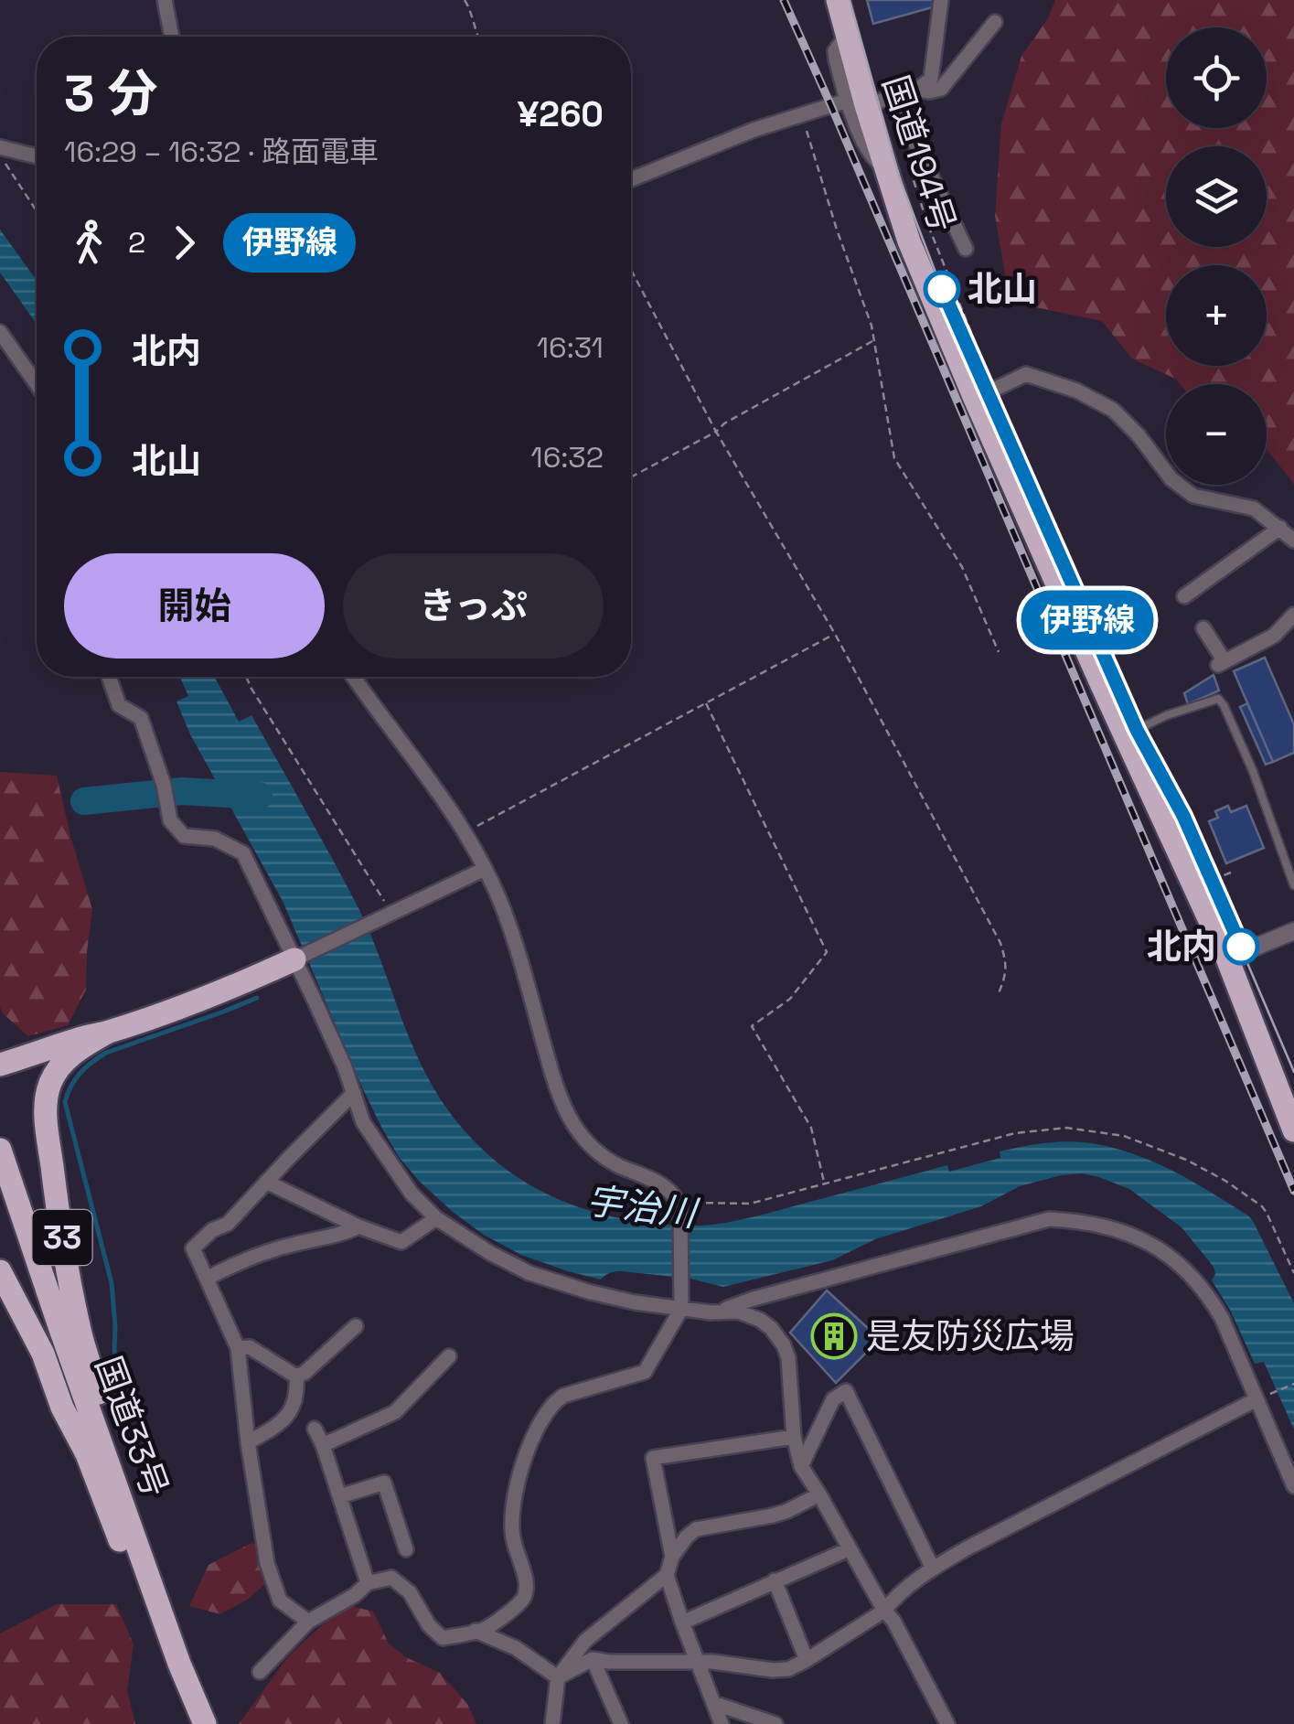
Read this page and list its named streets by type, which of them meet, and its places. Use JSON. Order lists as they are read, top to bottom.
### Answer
{
  "streets": {
    "highway": ["国道194号", "33", "国道33号"]
  },
  "crossings": [
    ["33", "国道33号"]
  ],
  "water": ["宇治川"],
  "places": {
    "other": ["北山", "北内"],
    "building": ["是友防災広場"]
  },
  "lines": ["tram line 伊野線"],
  "page": {
    "on_map": "伊野線",
    "map_buttons": ["+", "−"],
    "heading": ["3 分", "16:29 – 16:32 · 路面電車", "¥260"],
    "legs": ["2", "伊野線"],
    "list": [
      {
        "name": "北内",
        "value": "16:31"
      },
      {
        "name": "北山",
        "value": "16:32"
      }
    ],
    "buttons": ["開始", "きっぷ"]
  }
}
